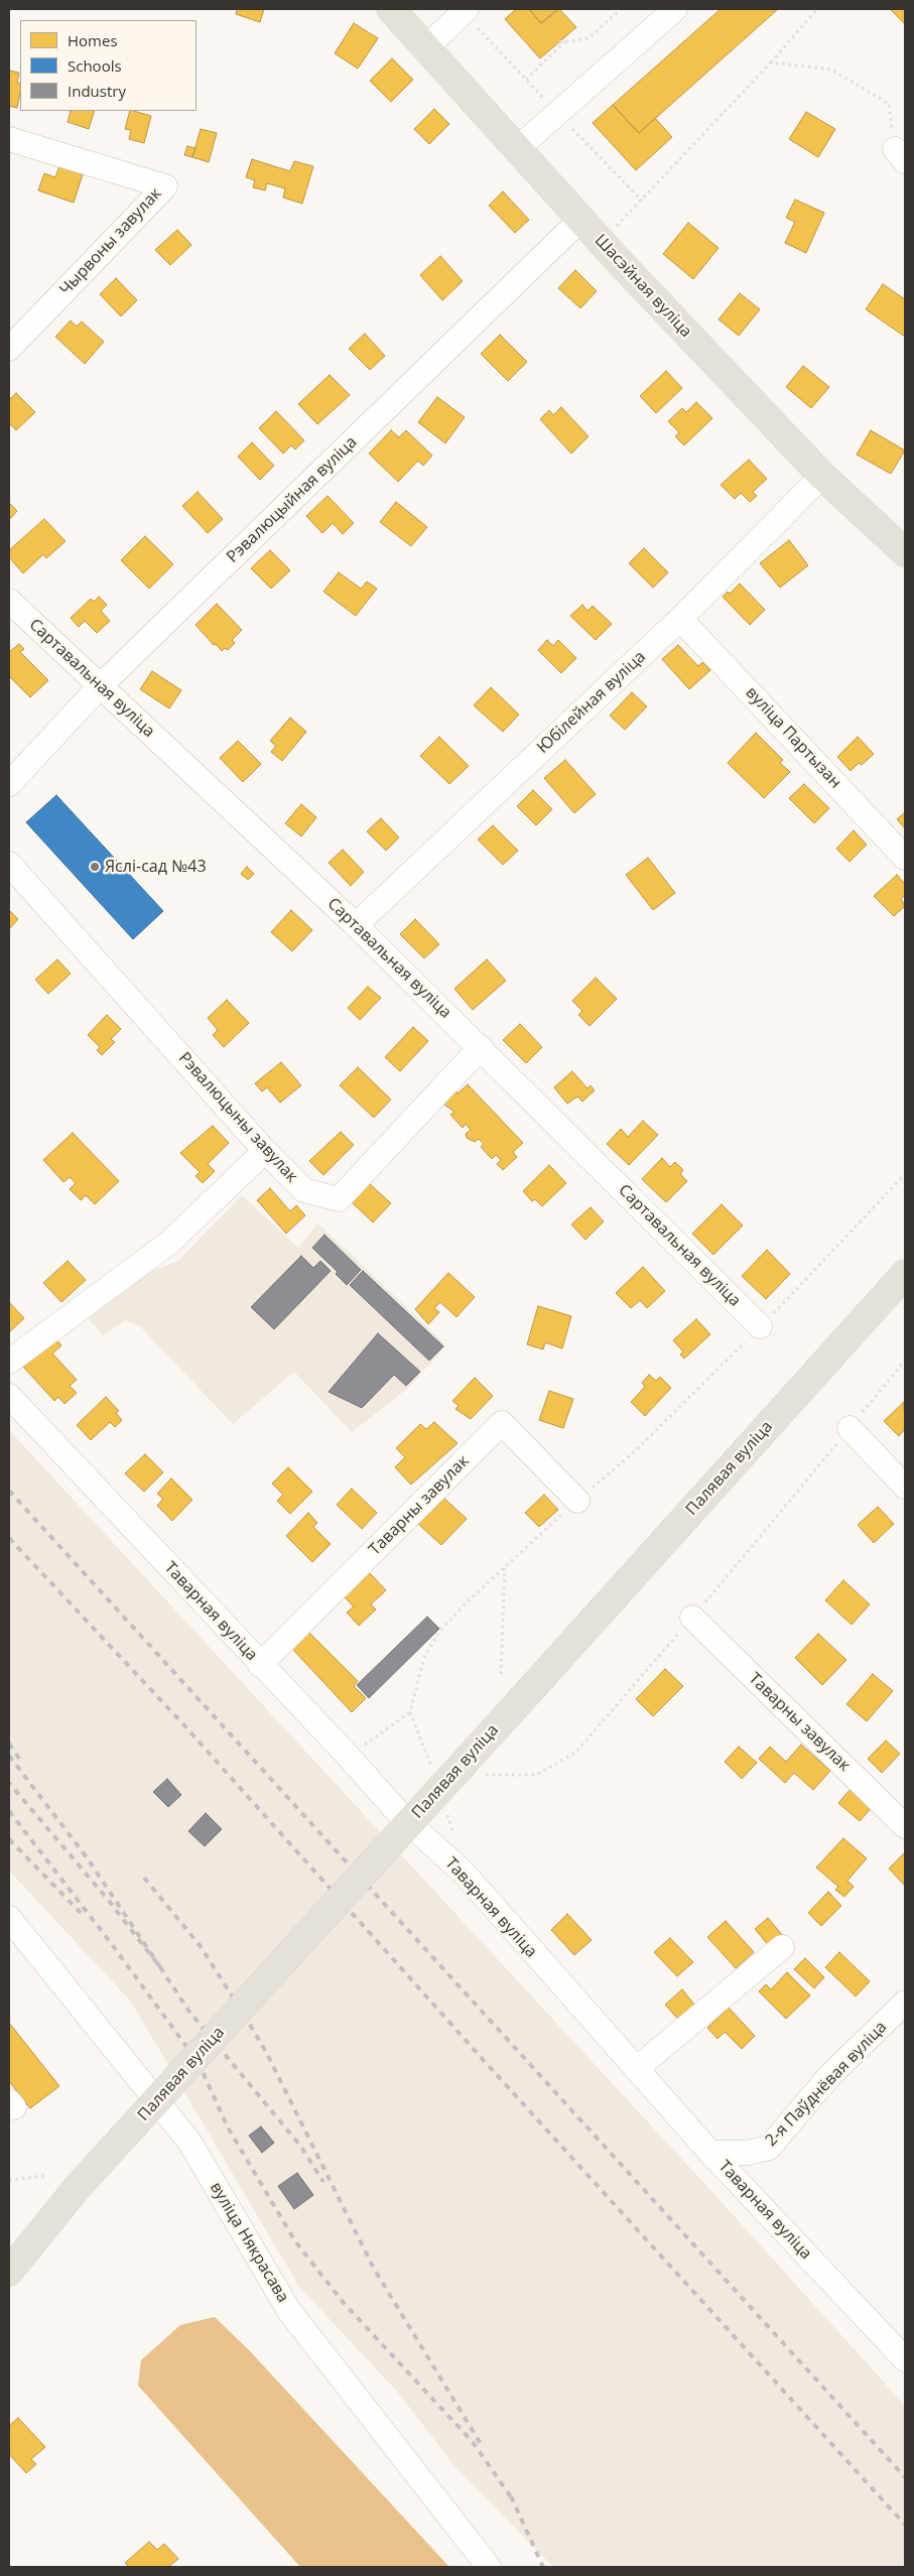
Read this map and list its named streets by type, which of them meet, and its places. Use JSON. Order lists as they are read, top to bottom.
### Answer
{
  "streets": {
    "main road": ["Шасэйная вуліца", "Палявая вуліца"],
    "street": [
      "Чырвоны завулак",
      "Рэвалюцыйная вуліца",
      "Сартавальная вуліца",
      "Юбілейная вуліца",
      "вуліца Партызан",
      "Рэвалюцыны завулак",
      "Таварны завулак",
      "Таварная вуліца",
      "2-я Паўднёвая вуліца",
      "вуліца Някрасава"
    ]
  },
  "crossings": [
    ["Шасэйная вуліца", "Рэвалюцыйная вуліца"],
    ["Шасэйная вуліца", "Юбілейная вуліца"],
    ["Рэвалюцыйная вуліца", "Сартавальная вуліца"],
    ["Сартавальная вуліца", "Юбілейная вуліца"],
    ["Сартавальная вуліца", "Рэвалюцыны завулак"],
    ["Юбілейная вуліца", "вуліца Партызан"],
    ["Таварны завулак", "Таварная вуліца"],
    ["Таварная вуліца", "2-я Паўднёвая вуліца"]
  ],
  "places": ["Яслі-сад №43"],
  "legend": ["Homes", "Schools", "Industry"]
}
